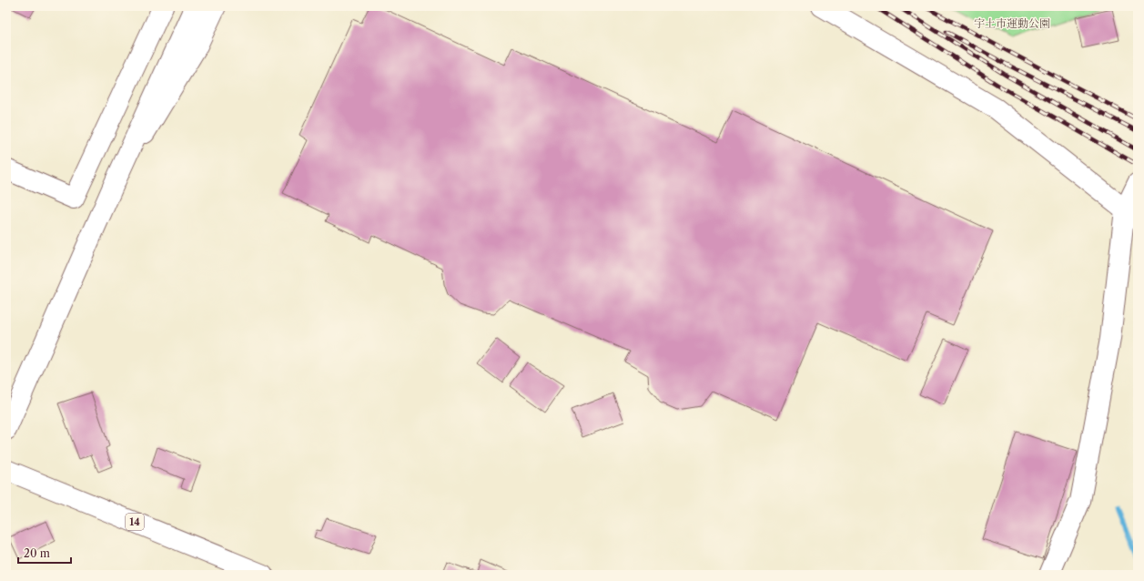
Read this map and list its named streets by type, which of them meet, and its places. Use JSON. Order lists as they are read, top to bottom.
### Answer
{
  "streets": {
    "street": ["14"]
  },
  "parks": ["宇土市運動公園"],
  "scale_bar": "20 m"
}
